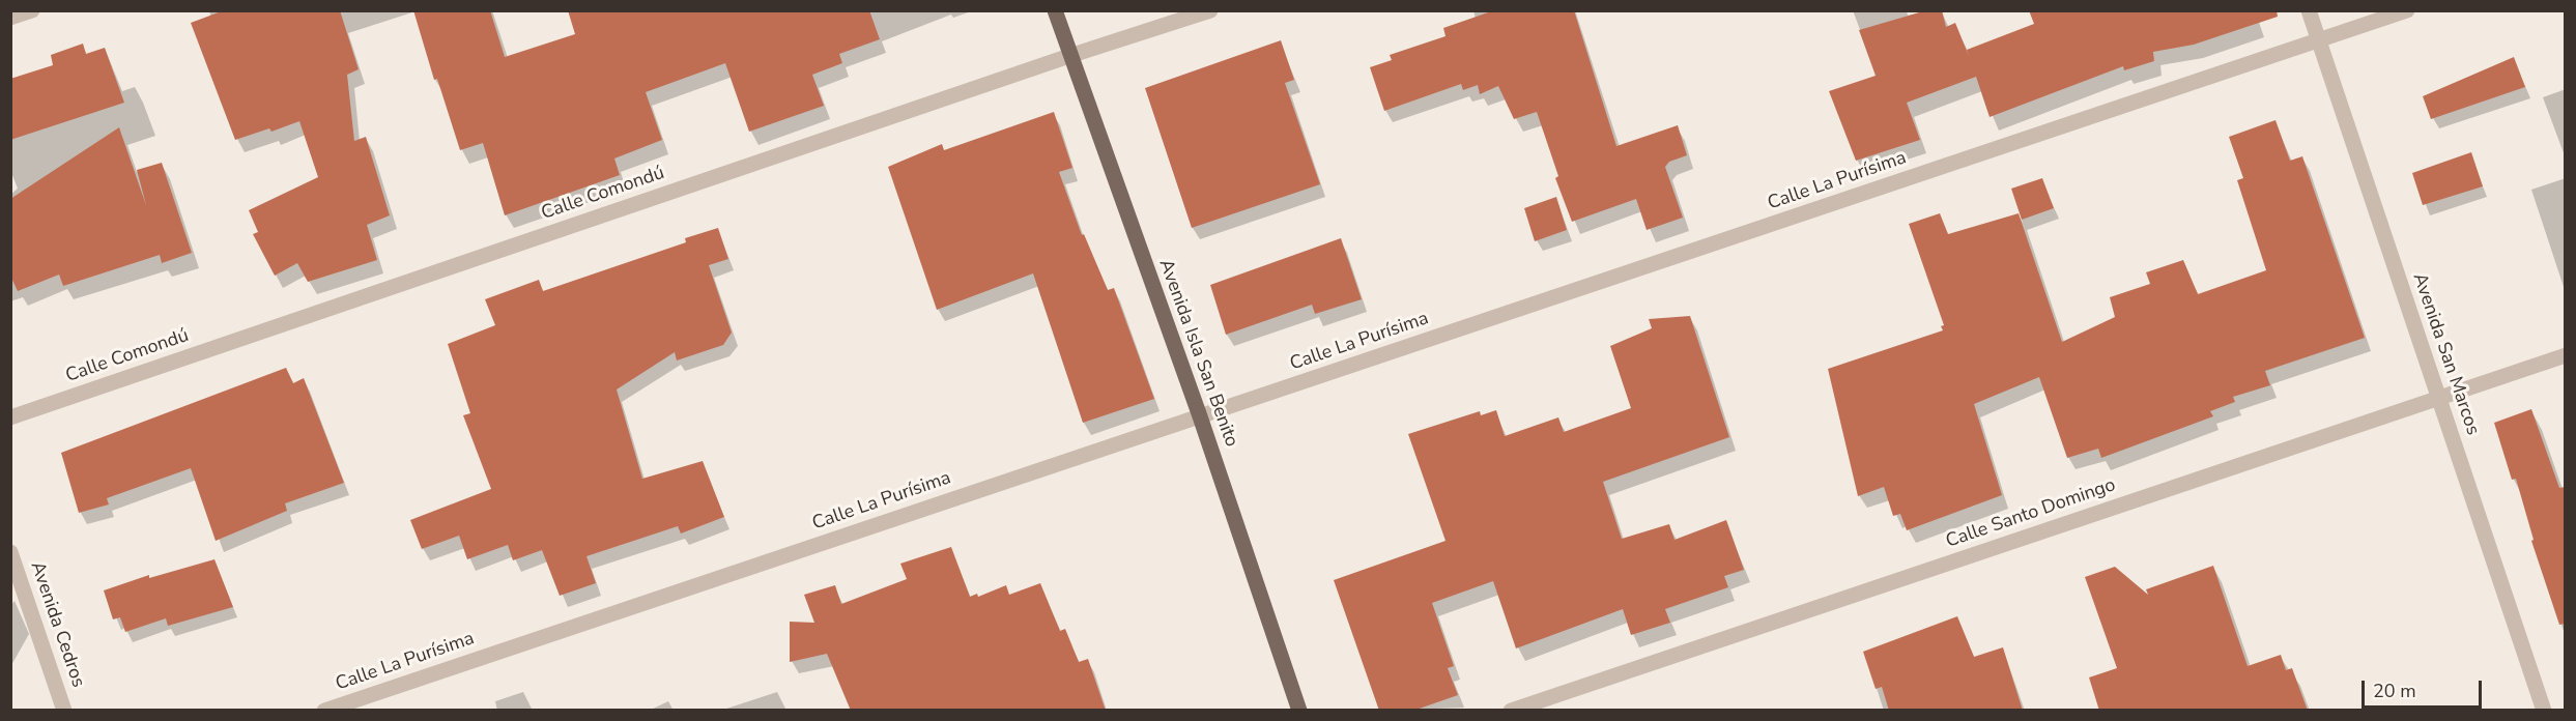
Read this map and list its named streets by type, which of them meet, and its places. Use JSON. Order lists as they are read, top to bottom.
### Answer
{
  "streets": {
    "main road": ["Avenida Isla San Benito"],
    "street": [
      "Calle La Purísima",
      "Calle Comondú",
      "Avenida San Marcos",
      "Calle Santo Domingo",
      "Avenida Cedros"
    ]
  },
  "crossings": [
    ["Calle La Purísima", "Avenida Isla San Benito"],
    ["Calle La Purísima", "Avenida San Marcos"],
    ["Calle Comondú", "Avenida Isla San Benito"],
    ["Avenida San Marcos", "Calle Santo Domingo"]
  ],
  "scale_bar": "20 m"
}
